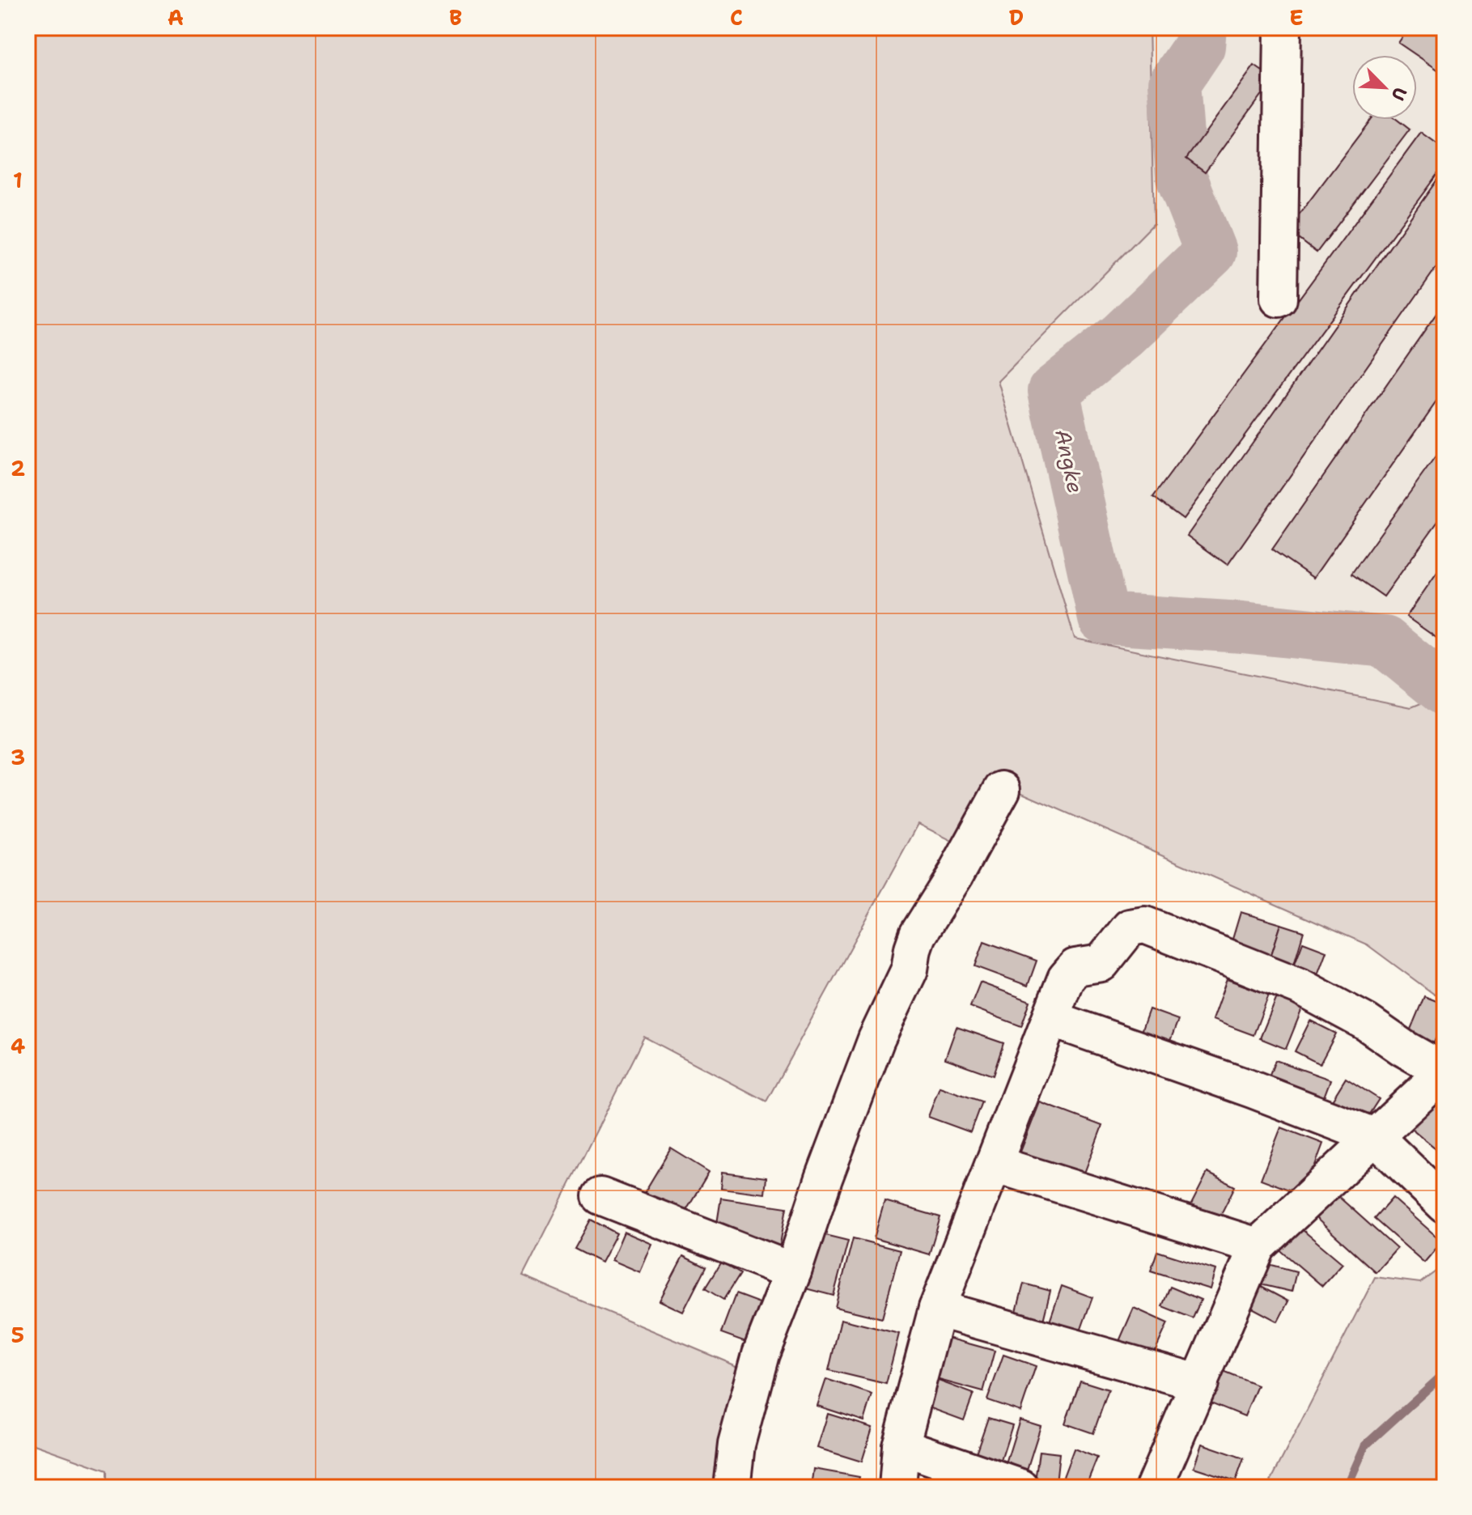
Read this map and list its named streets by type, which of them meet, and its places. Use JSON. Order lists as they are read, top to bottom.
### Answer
{
  "water": ["Angke"],
  "north": "bottom right",
  "grid": {
    "columns": [
      "A",
      "B",
      "C",
      "D",
      "E"
    ],
    "rows": [
      "1",
      "2",
      "3",
      "4",
      "5"
    ]
  }
}
